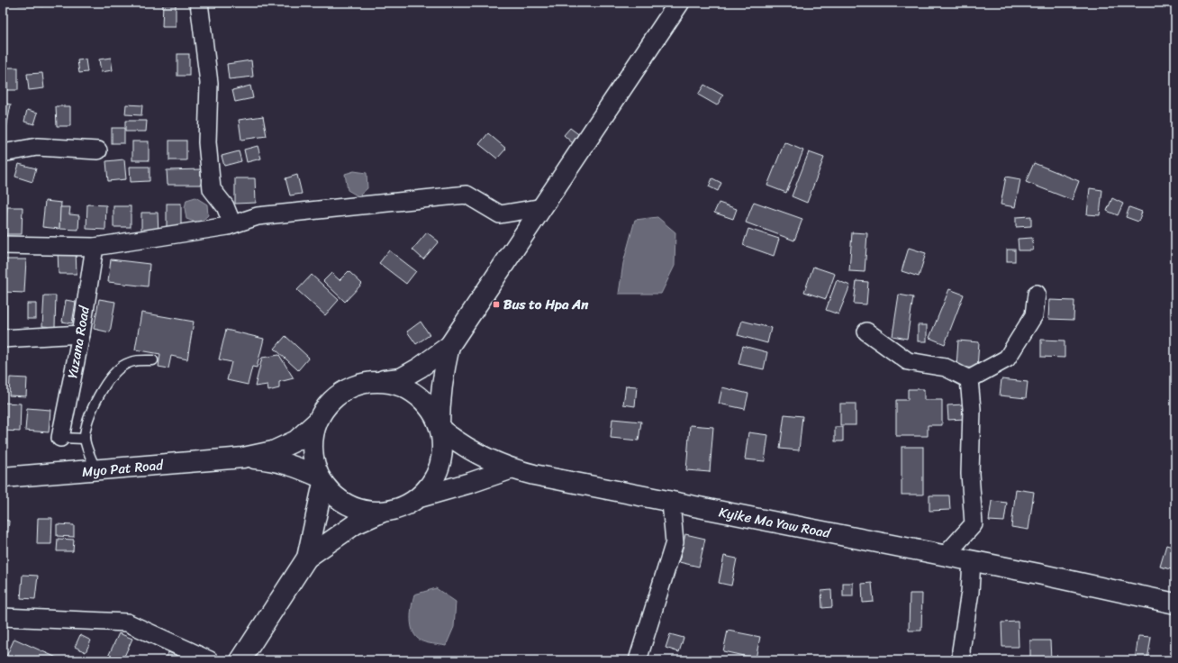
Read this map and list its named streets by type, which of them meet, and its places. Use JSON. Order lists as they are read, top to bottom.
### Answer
{
  "streets": {
    "main road": ["Myo Pat Road", "Kyike Ma Yaw Road"],
    "street": ["Yuzana Road"]
  },
  "places": {
    "transit": ["Bus to Hpa An"]
  }
}
